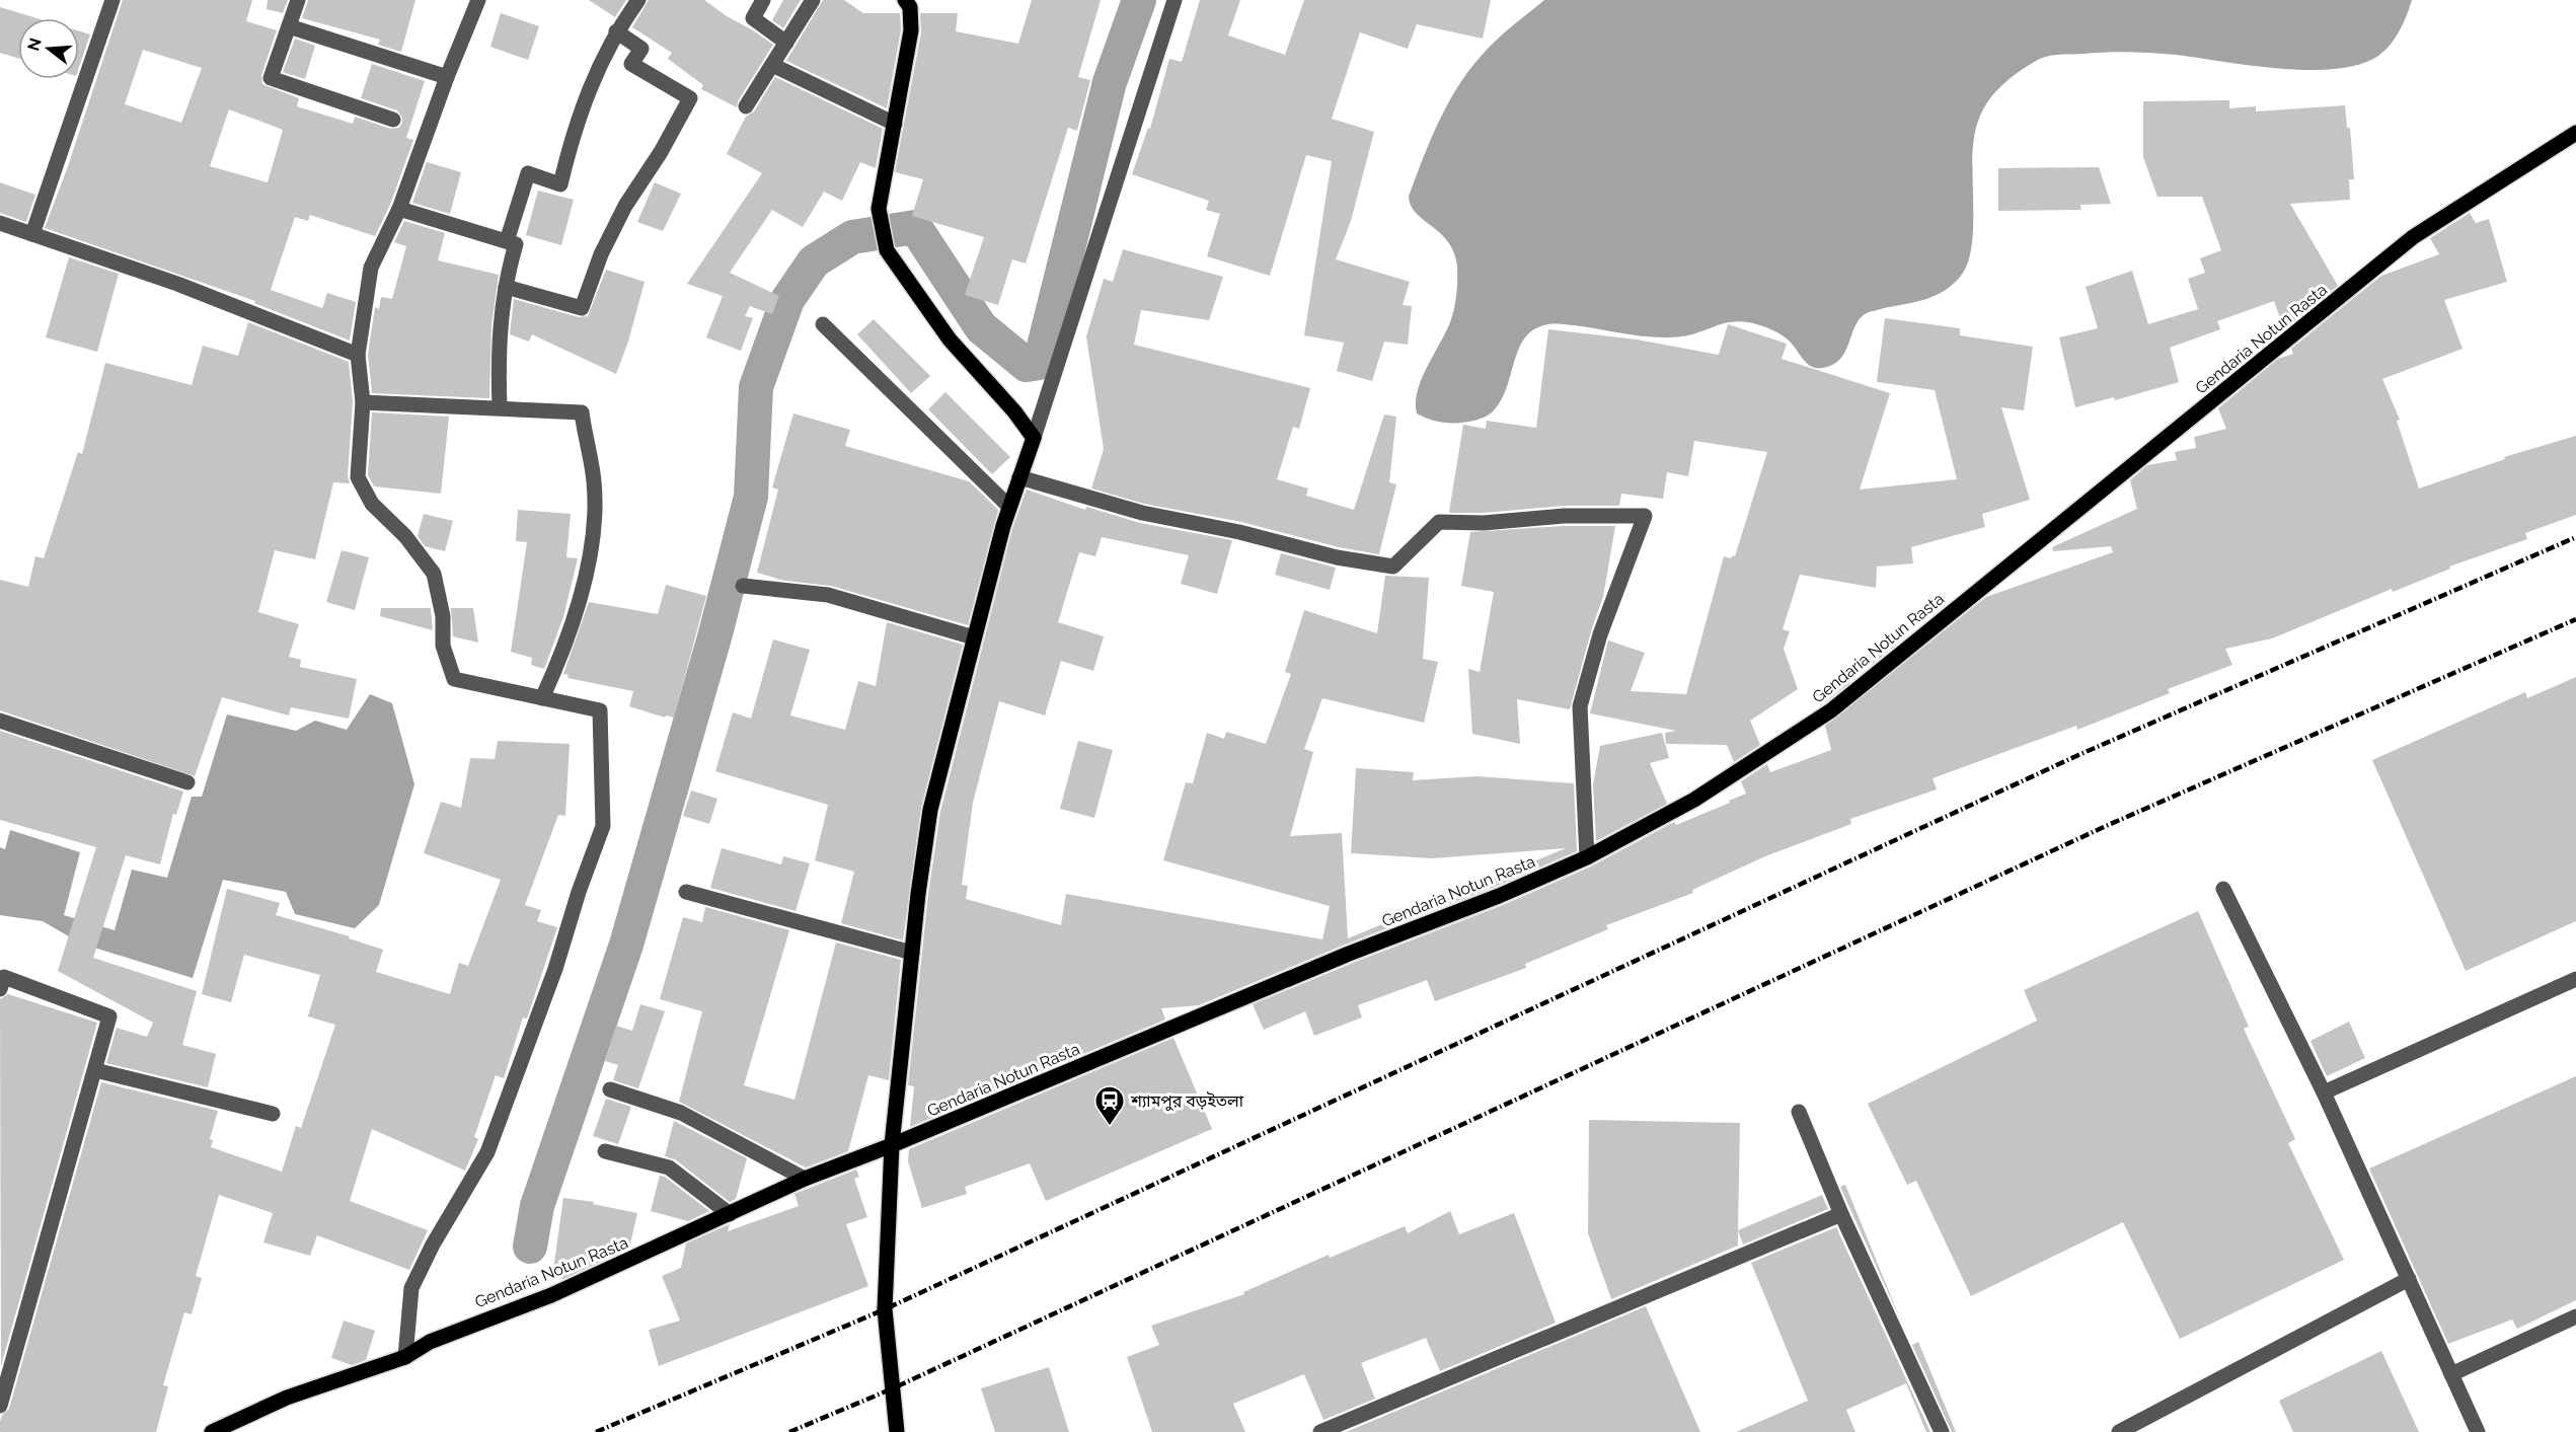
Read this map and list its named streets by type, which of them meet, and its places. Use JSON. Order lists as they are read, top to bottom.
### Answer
{
  "streets": {
    "main road": ["Gendaria Notun Rasta"]
  },
  "places": {
    "station": ["শ্যামপুর বড়ইতলা"]
  },
  "north": "left"
}
